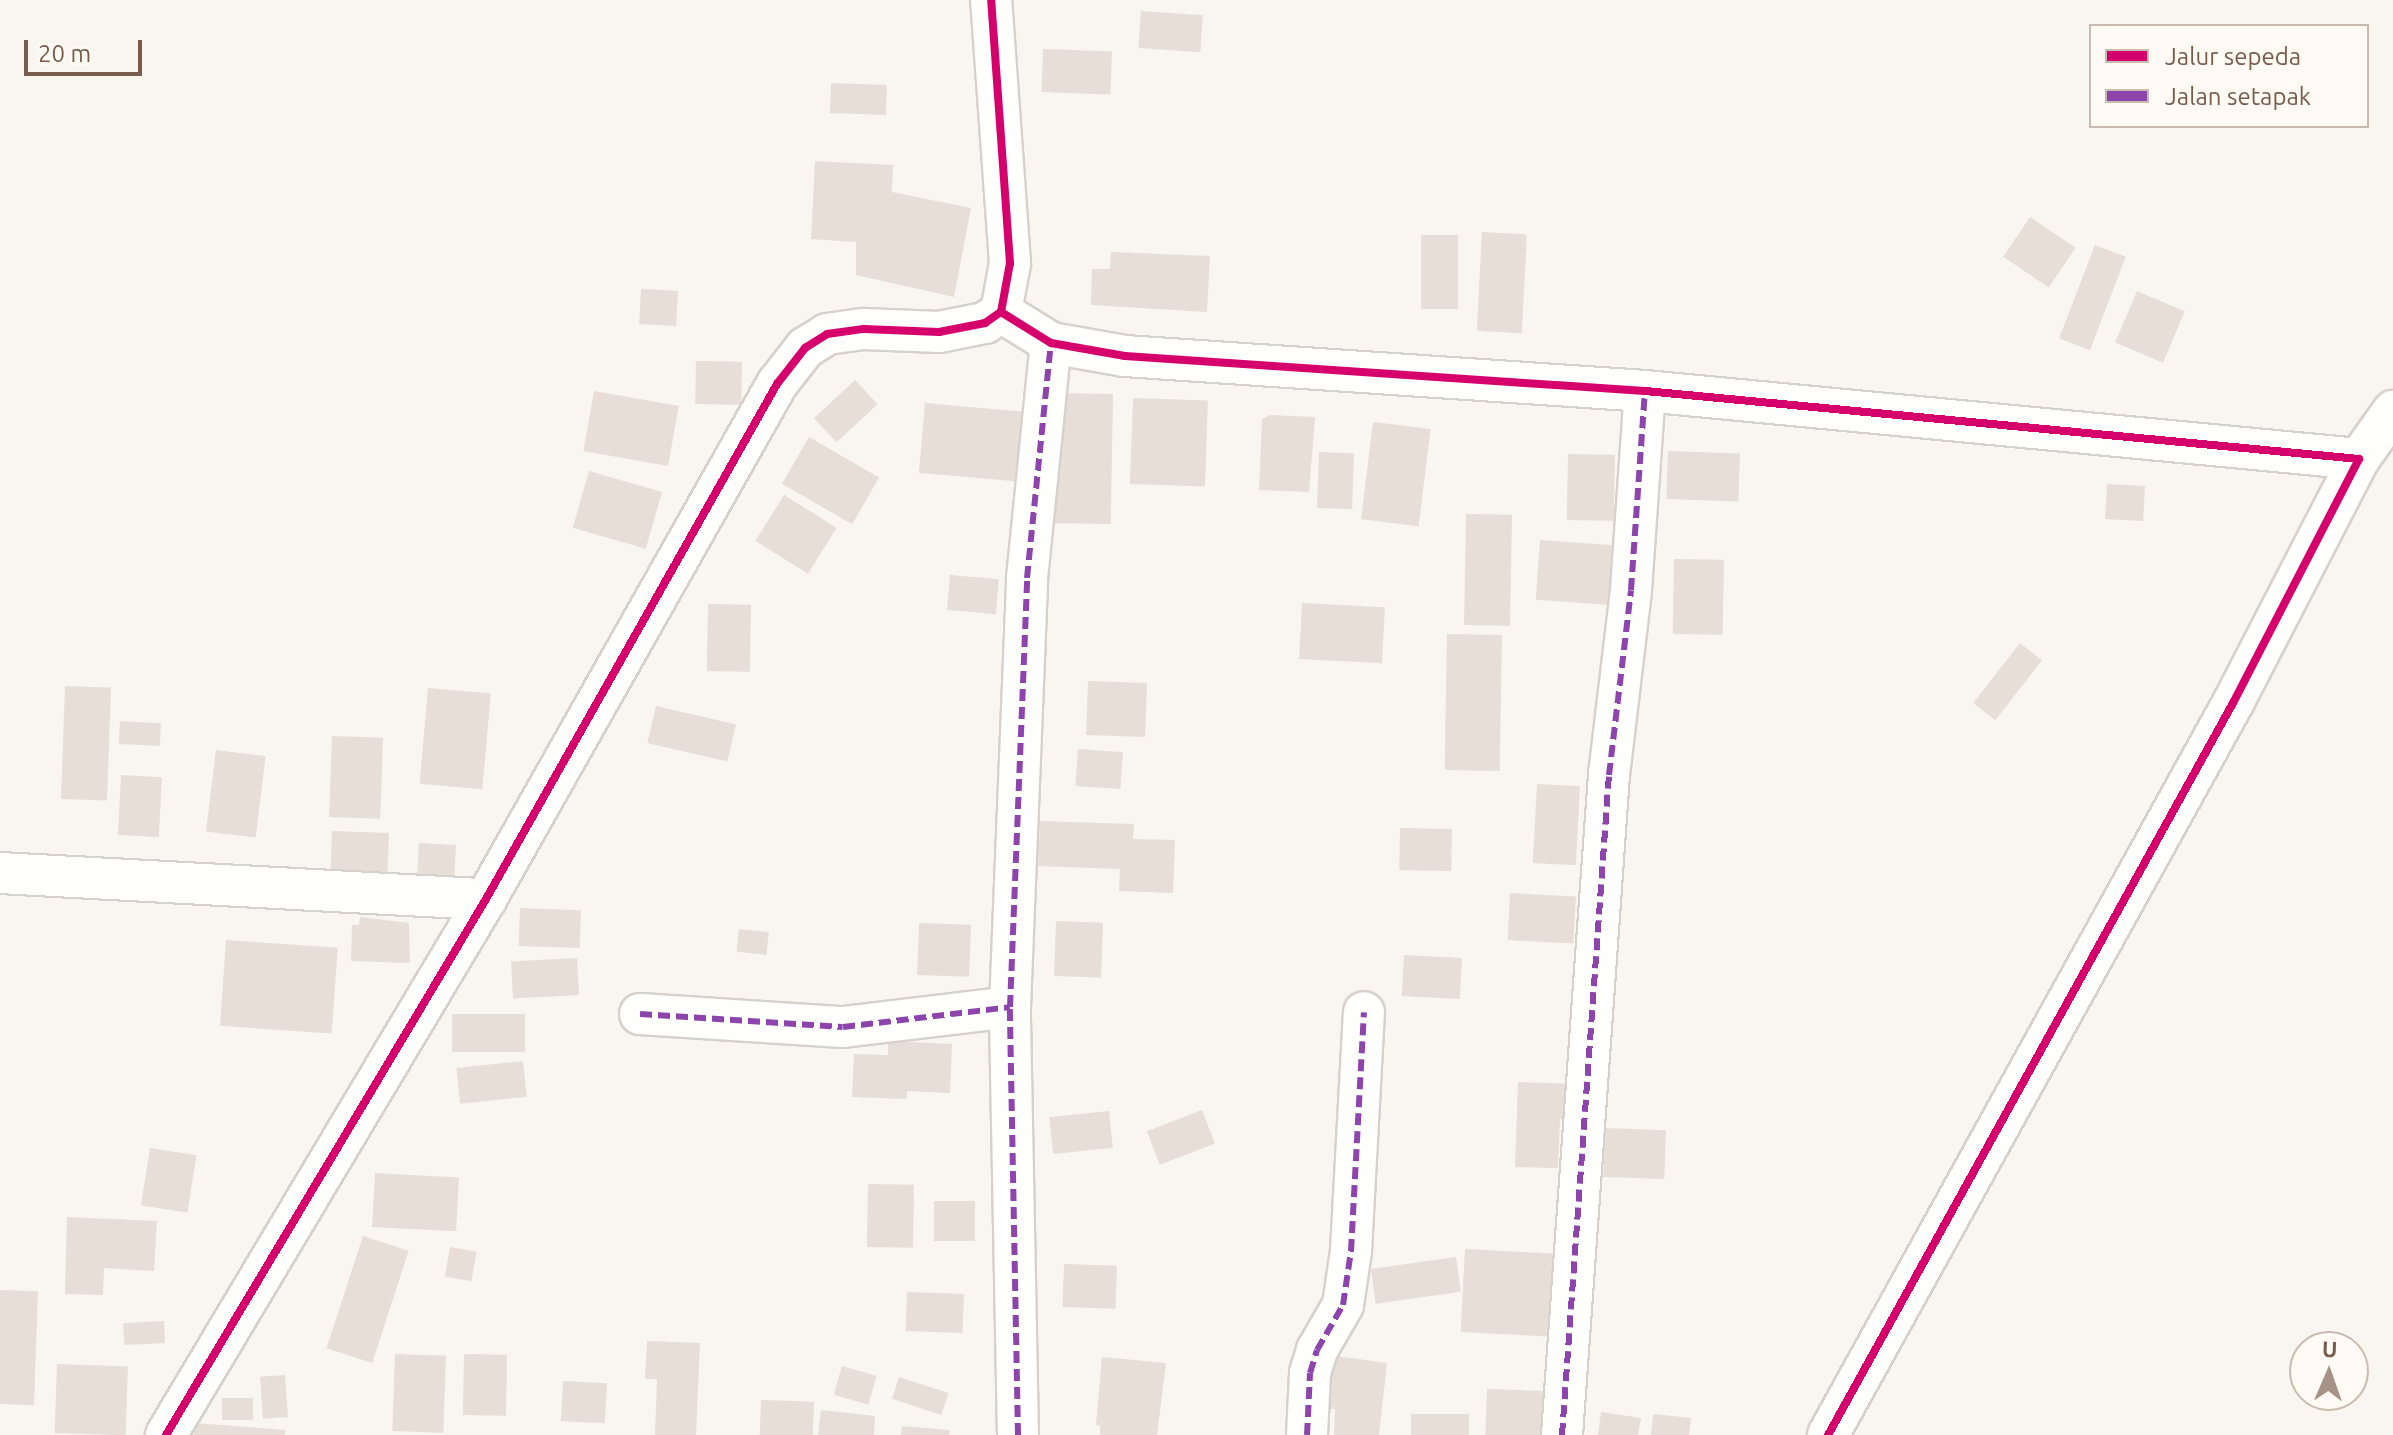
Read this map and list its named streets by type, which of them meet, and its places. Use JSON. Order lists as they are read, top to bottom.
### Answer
{
  "legend": ["Jalur sepeda", "Jalan setapak"],
  "scale_bar": "20 m",
  "north": "top"
}
